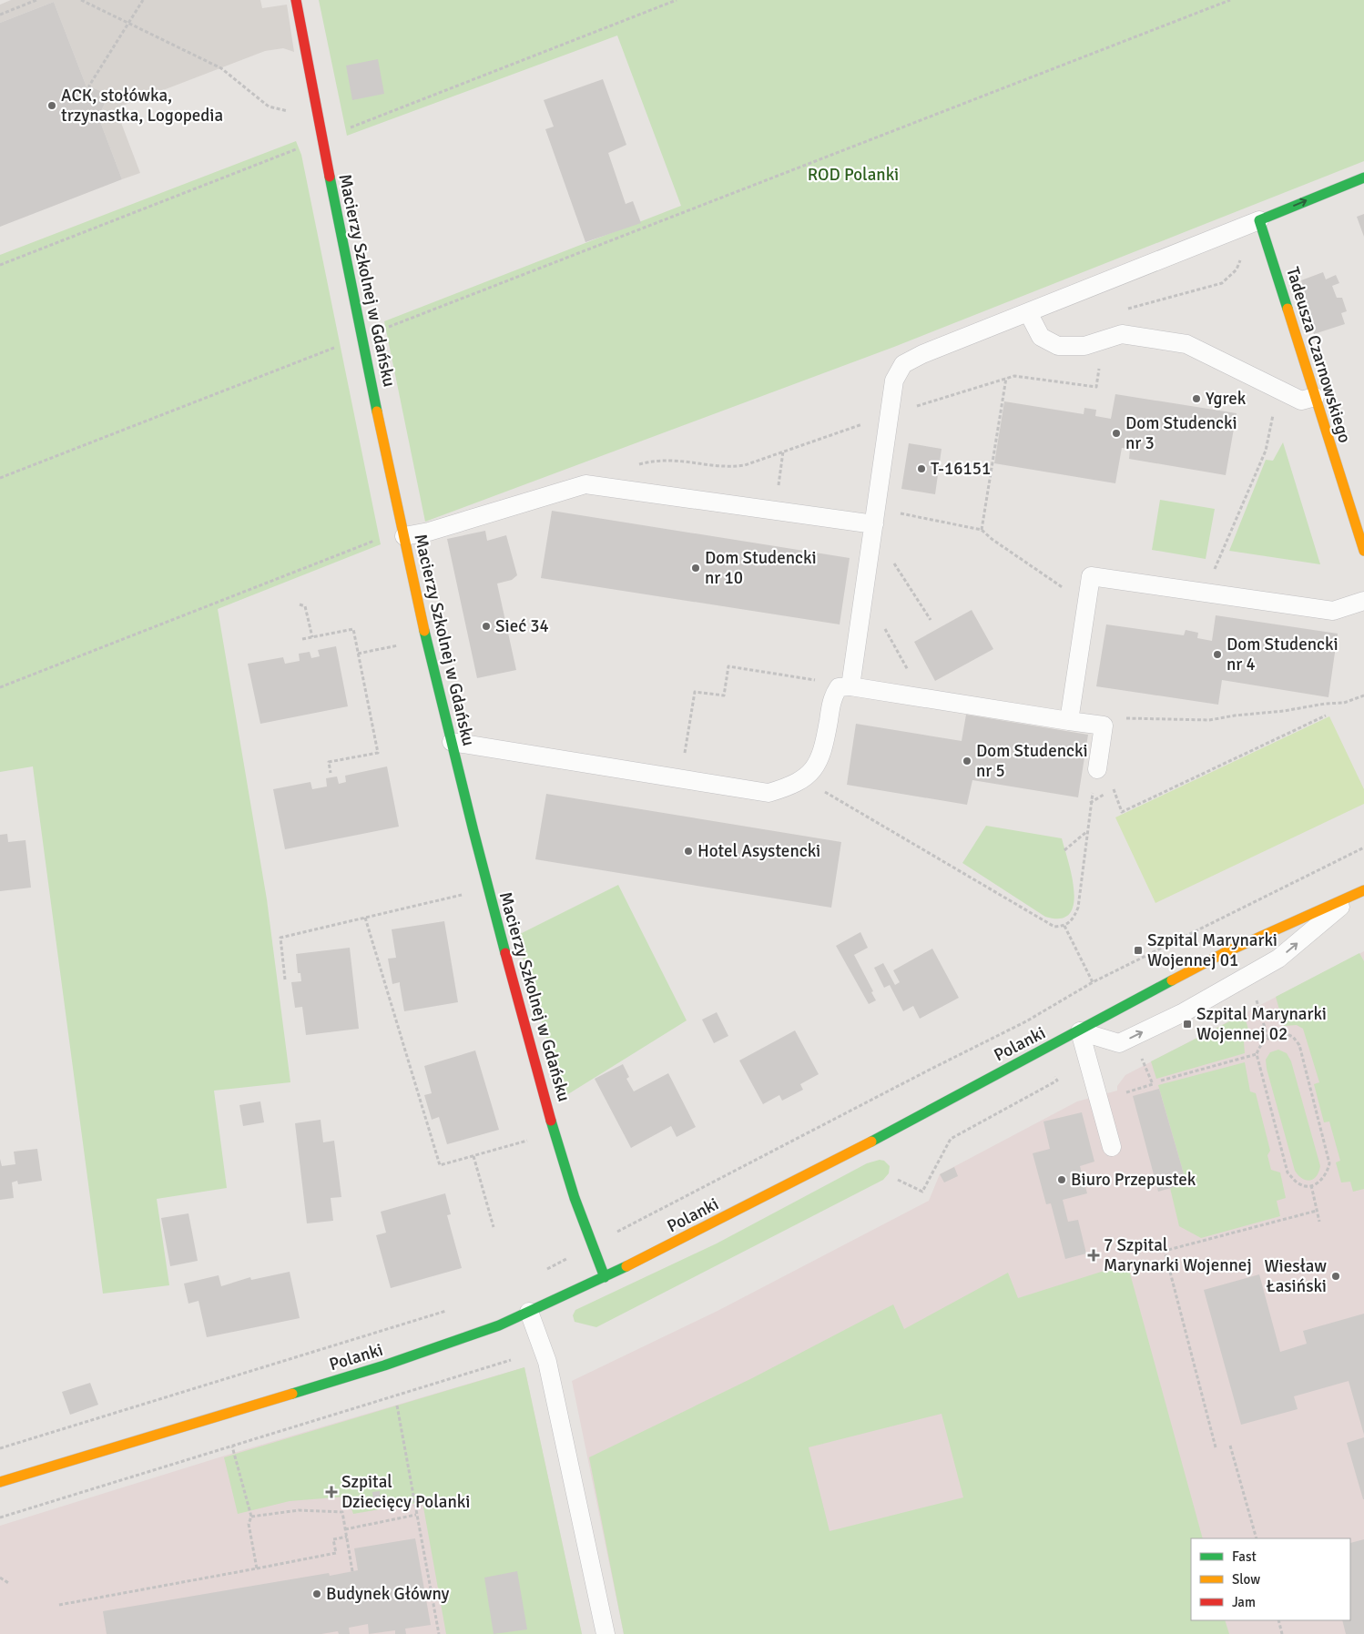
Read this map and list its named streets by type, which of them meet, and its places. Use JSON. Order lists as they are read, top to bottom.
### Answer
{
  "streets": {
    "street": ["Macierzy Szkolnej w Gdańsku", "Tadeusza Czarnowskiego", "Polanki"]
  },
  "crossings": [
    ["Macierzy Szkolnej w Gdańsku", "Polanki"]
  ],
  "parks": ["ROD Polanki"],
  "places": {
    "other": [
      "ACK, stołówka, trzynastka, Logopedia",
      "Ygrek",
      "Dom Studencki nr 3",
      "T-16151",
      "Dom Studencki nr 10",
      "Sieć 34",
      "Dom Studencki nr 4",
      "Dom Studencki nr 5",
      "Hotel Asystencki",
      "Biuro Przepustek",
      "Wiesław Łasiński",
      "Budynek Główny"
    ],
    "transit": ["Szpital Marynarki Wojennej 01", "Szpital Marynarki Wojennej 02"],
    "health": ["7 Szpital Marynarki Wojennej", "Szpital Dziecięcy Polanki"]
  },
  "legend": ["Fast", "Slow", "Jam"]
}
